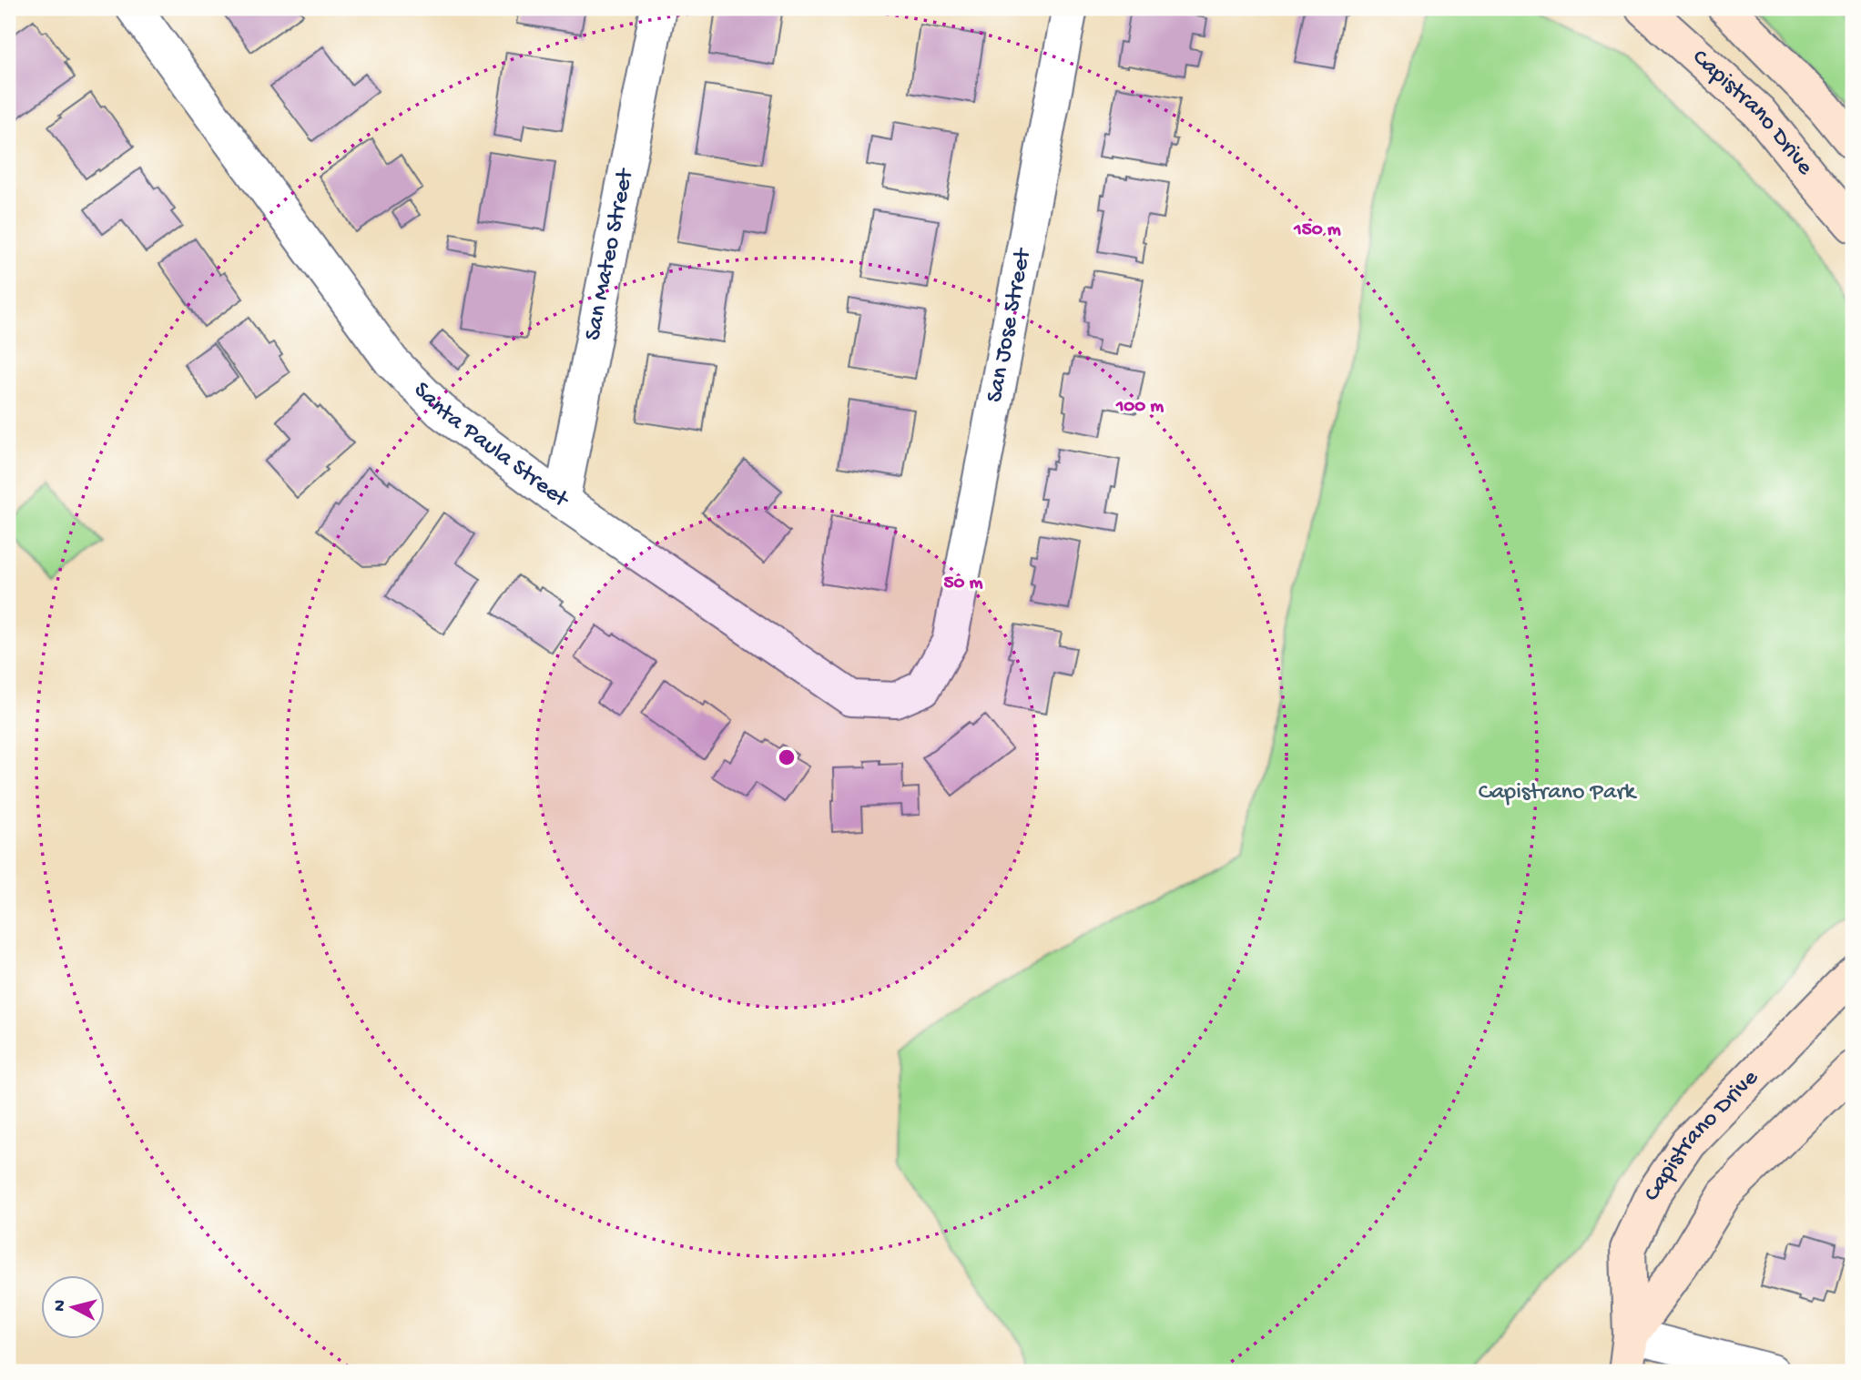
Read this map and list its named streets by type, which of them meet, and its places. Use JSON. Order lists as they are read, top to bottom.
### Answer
{
  "streets": {
    "street": [
      "Capistrano Drive",
      "San Mateo Street",
      "San Jose Street",
      "Santa Paula Street"
    ]
  },
  "crossings": [
    ["San Mateo Street", "Santa Paula Street"],
    ["San Jose Street", "Santa Paula Street"]
  ],
  "parks": ["Capistrano Park"],
  "north": "left",
  "rings": ["150 m", "100 m", "50 m"]
}
